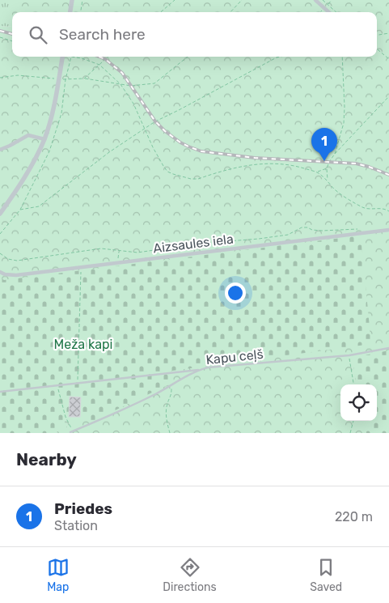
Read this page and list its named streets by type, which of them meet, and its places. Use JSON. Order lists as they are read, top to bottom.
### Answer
{
  "streets": {
    "street": ["Aizsaules iela"],
    "lane": ["Kapu ceļš"]
  },
  "parks": ["Meža kapi"],
  "page": {
    "search": "Search here",
    "pins": "1",
    "heading": "Nearby",
    "list": [
      {
        "mark": "1",
        "name": "Priedes",
        "note": "Station",
        "value": "220 m"
      }
    ],
    "nav": ["Map", "Directions", "Saved"]
  }
}
